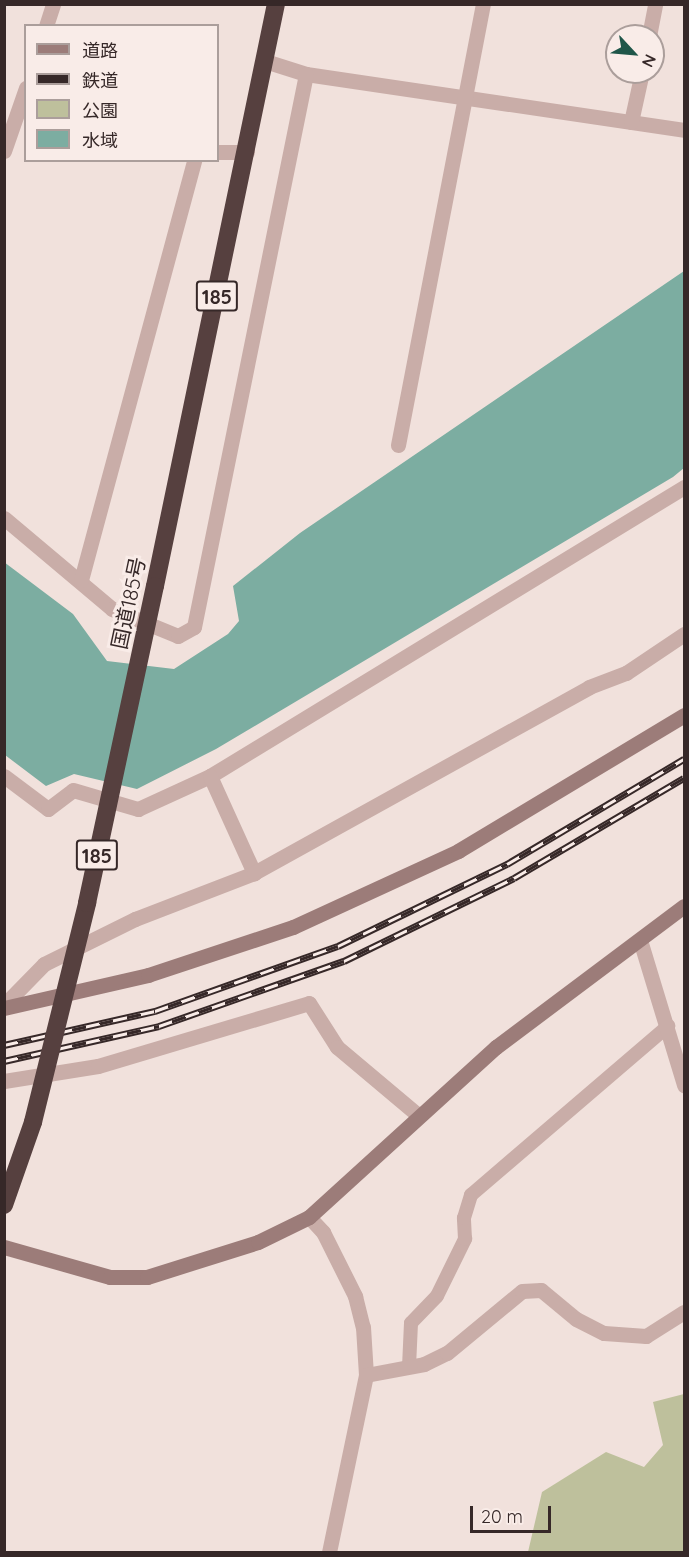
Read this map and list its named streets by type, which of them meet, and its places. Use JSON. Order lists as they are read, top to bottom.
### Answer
{
  "streets": {
    "highway": ["185", "国道185号"]
  },
  "legend": [
    "道路",
    "鉄道",
    "公園",
    "水域"
  ],
  "scale_bar": "20 m",
  "north": "bottom right"
}
